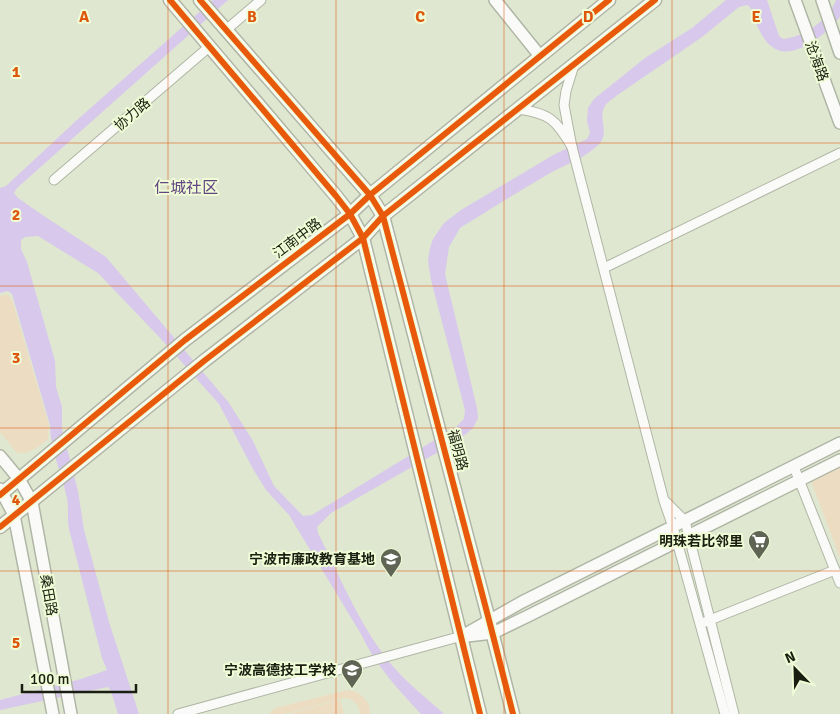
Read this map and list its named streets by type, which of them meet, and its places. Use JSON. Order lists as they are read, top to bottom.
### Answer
{
  "streets": {
    "main road": [
      "沧海路",
      "江南中路",
      "福明路",
      "桑田路"
    ],
    "street": ["协力路"]
  },
  "crossings": [
    ["江南中路", "福明路"],
    ["江南中路", "桑田路"]
  ],
  "districts": ["仁城社区"],
  "places": {
    "supermarket": ["明珠若比邻里"],
    "school or university": ["宁波市廉政教育基地", "宁波高德技工学校"]
  },
  "scale_bar": "100 m",
  "north": "top left",
  "grid": {
    "columns": [
      "A",
      "B",
      "C",
      "D",
      "E"
    ],
    "rows": [
      "1",
      "2",
      "3",
      "4",
      "5"
    ]
  }
}
